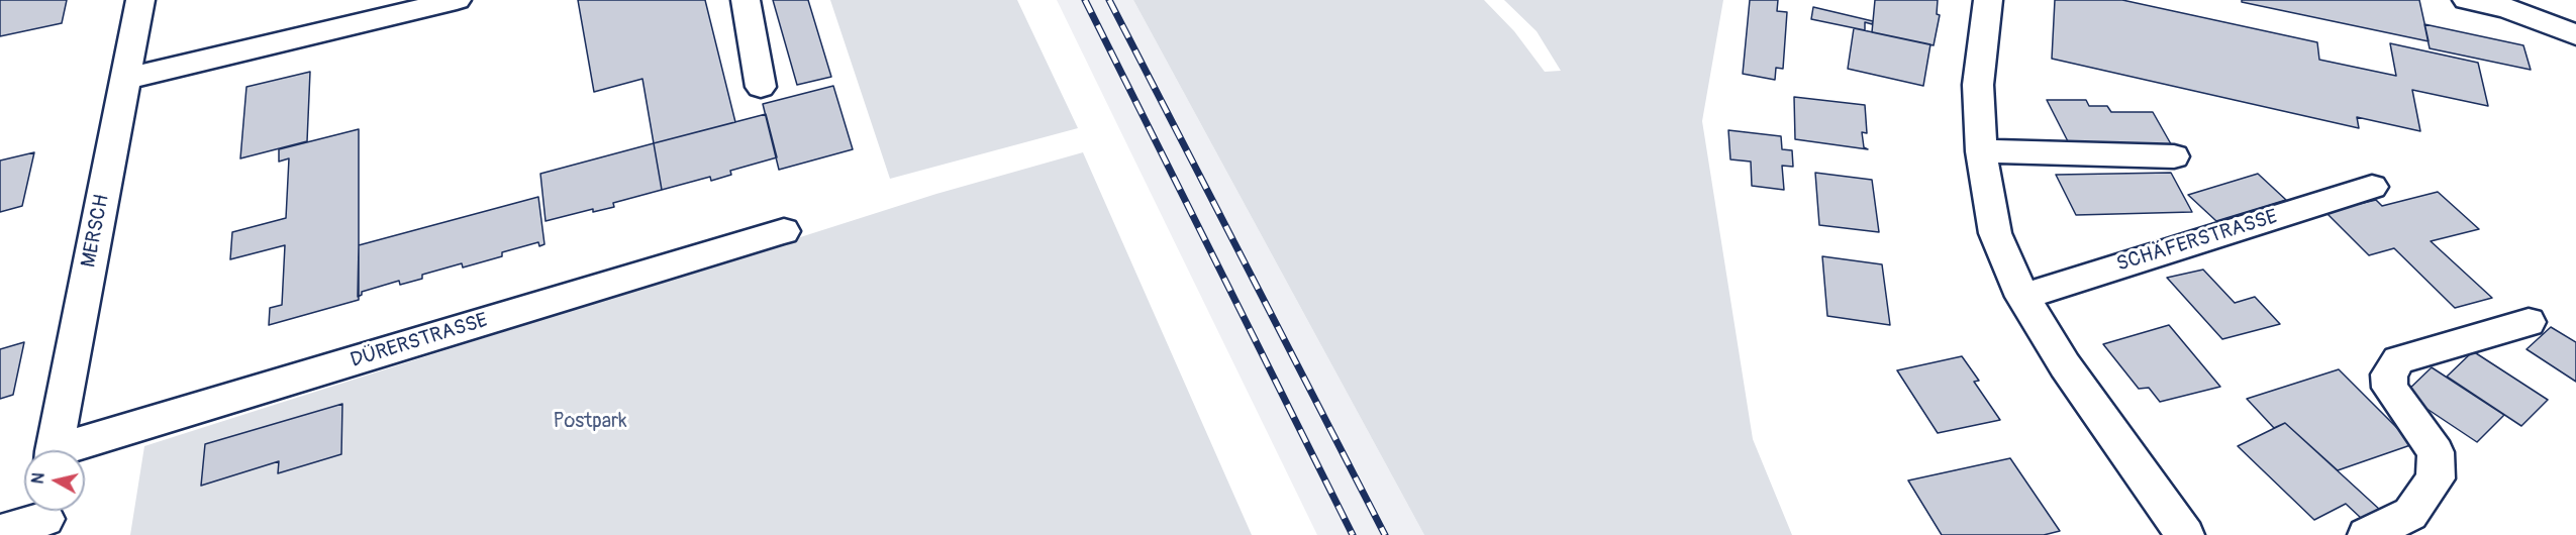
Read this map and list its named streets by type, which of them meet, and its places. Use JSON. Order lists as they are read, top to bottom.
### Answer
{
  "streets": {
    "street": ["MERSCH", "SCHÄFERSTRASSE", "DÜRERSTRASSE"]
  },
  "parks": ["Postpark"],
  "north": "left"
}
